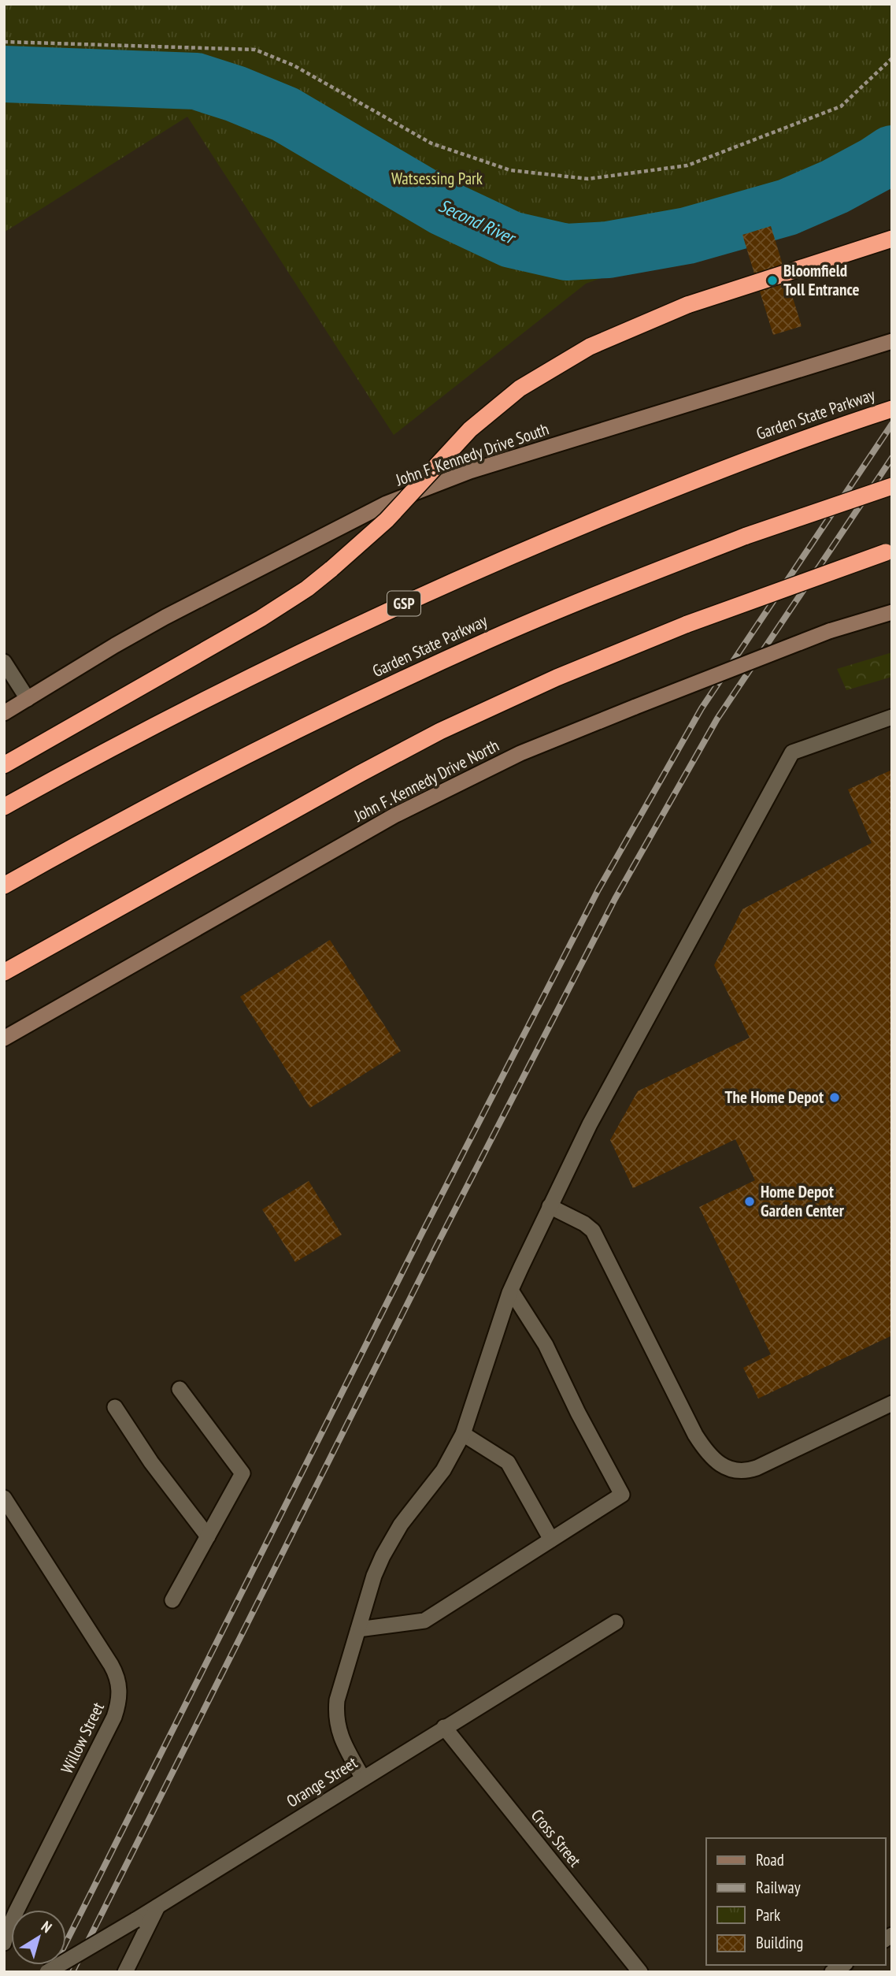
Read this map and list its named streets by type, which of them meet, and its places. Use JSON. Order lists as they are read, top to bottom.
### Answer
{
  "streets": {
    "highway": ["Garden State Parkway", "GSP"],
    "main road": ["John F. Kennedy Drive South", "John F. Kennedy Drive North"],
    "street": ["Willow Street", "Orange Street", "Cross Street"]
  },
  "crossings": [
    ["Orange Street", "Cross Street"]
  ],
  "water": ["Second River"],
  "parks": ["Watsessing Park"],
  "places": ["Bloomfield Toll Entrance", "The Home Depot", "Home Depot Garden Center"],
  "legend": [
    "Road",
    "Railway",
    "Park",
    "Building"
  ],
  "north": "top right"
}
